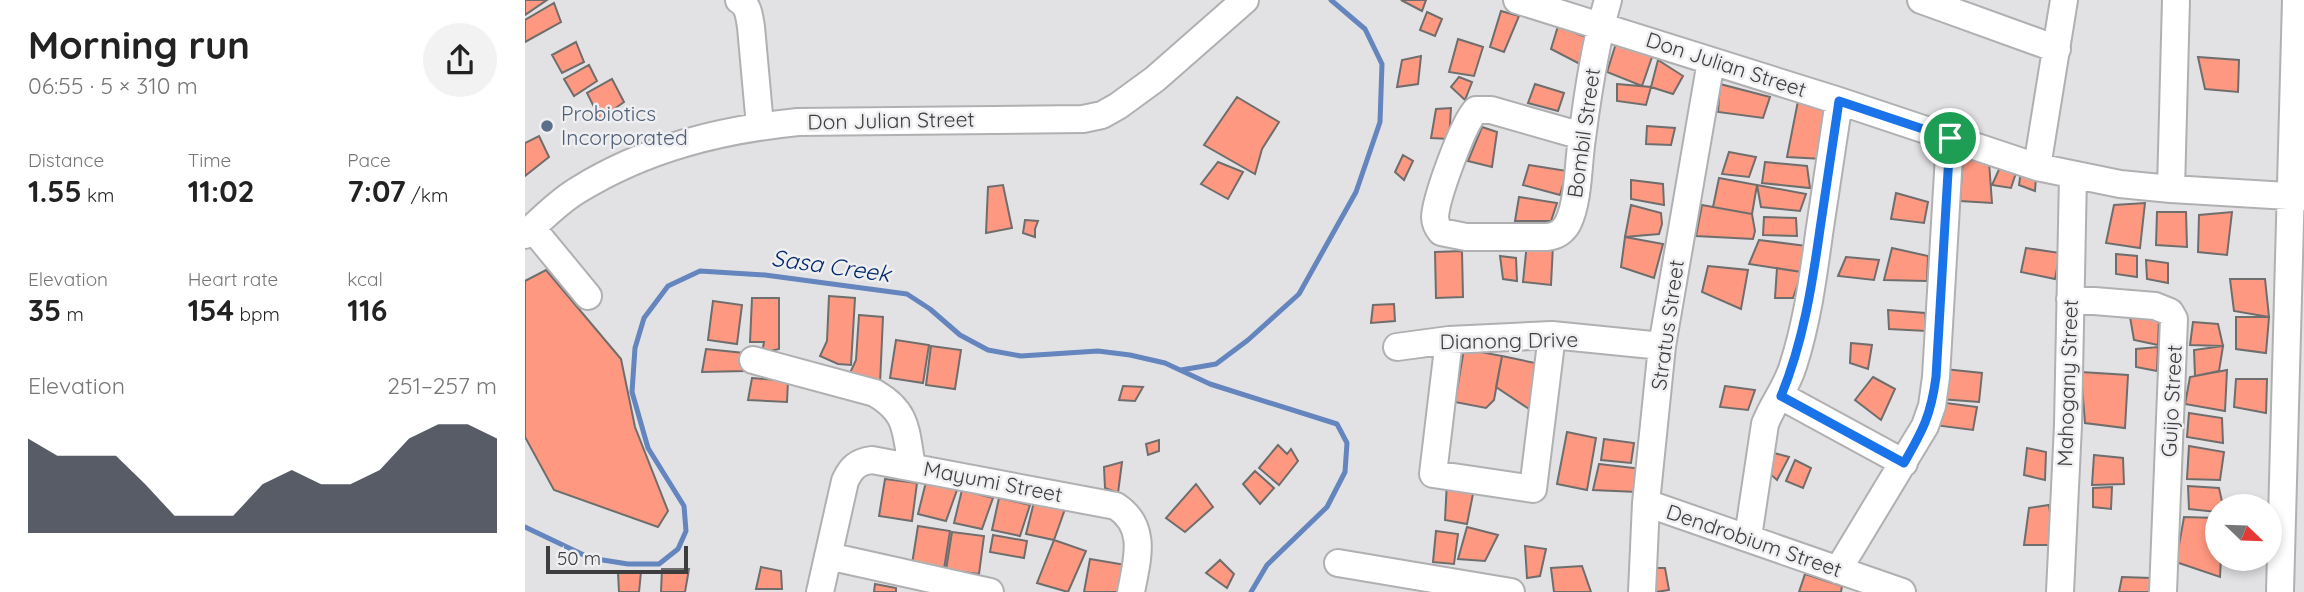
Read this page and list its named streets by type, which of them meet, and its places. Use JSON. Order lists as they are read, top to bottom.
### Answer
{
  "streets": {
    "street": [
      "Don Julian Street",
      "Bombil Street",
      "Stratus Street",
      "Dianong Drive",
      "Mahogany Street",
      "Guijo Street",
      "Mayumi Street",
      "Dendrobium Street"
    ]
  },
  "crossings": [
    ["Don Julian Street", "Bombil Street"],
    ["Don Julian Street", "Stratus Street"],
    ["Don Julian Street", "Mahogany Street"],
    ["Stratus Street", "Dianong Drive"],
    ["Stratus Street", "Dendrobium Street"],
    ["Mahogany Street", "Guijo Street"]
  ],
  "water": ["Sasa Creek"],
  "places": ["Probiotics Incorporated"],
  "scale_bar": "50 m",
  "north": "bottom right",
  "page": {
    "heading": ["Morning run", "06:55 · 5 × 310 m"],
    "stats": [
      ["Distance", "1.55 km"],
      ["Time", "11:02"],
      ["Pace", "7:07 /km"],
      ["Elevation", "35 m"],
      ["Heart rate", "154 bpm"],
      ["kcal", "116"]
    ],
    "chart": ["Elevation", "251–257 m"],
    "scale": "50 m"
  }
}
